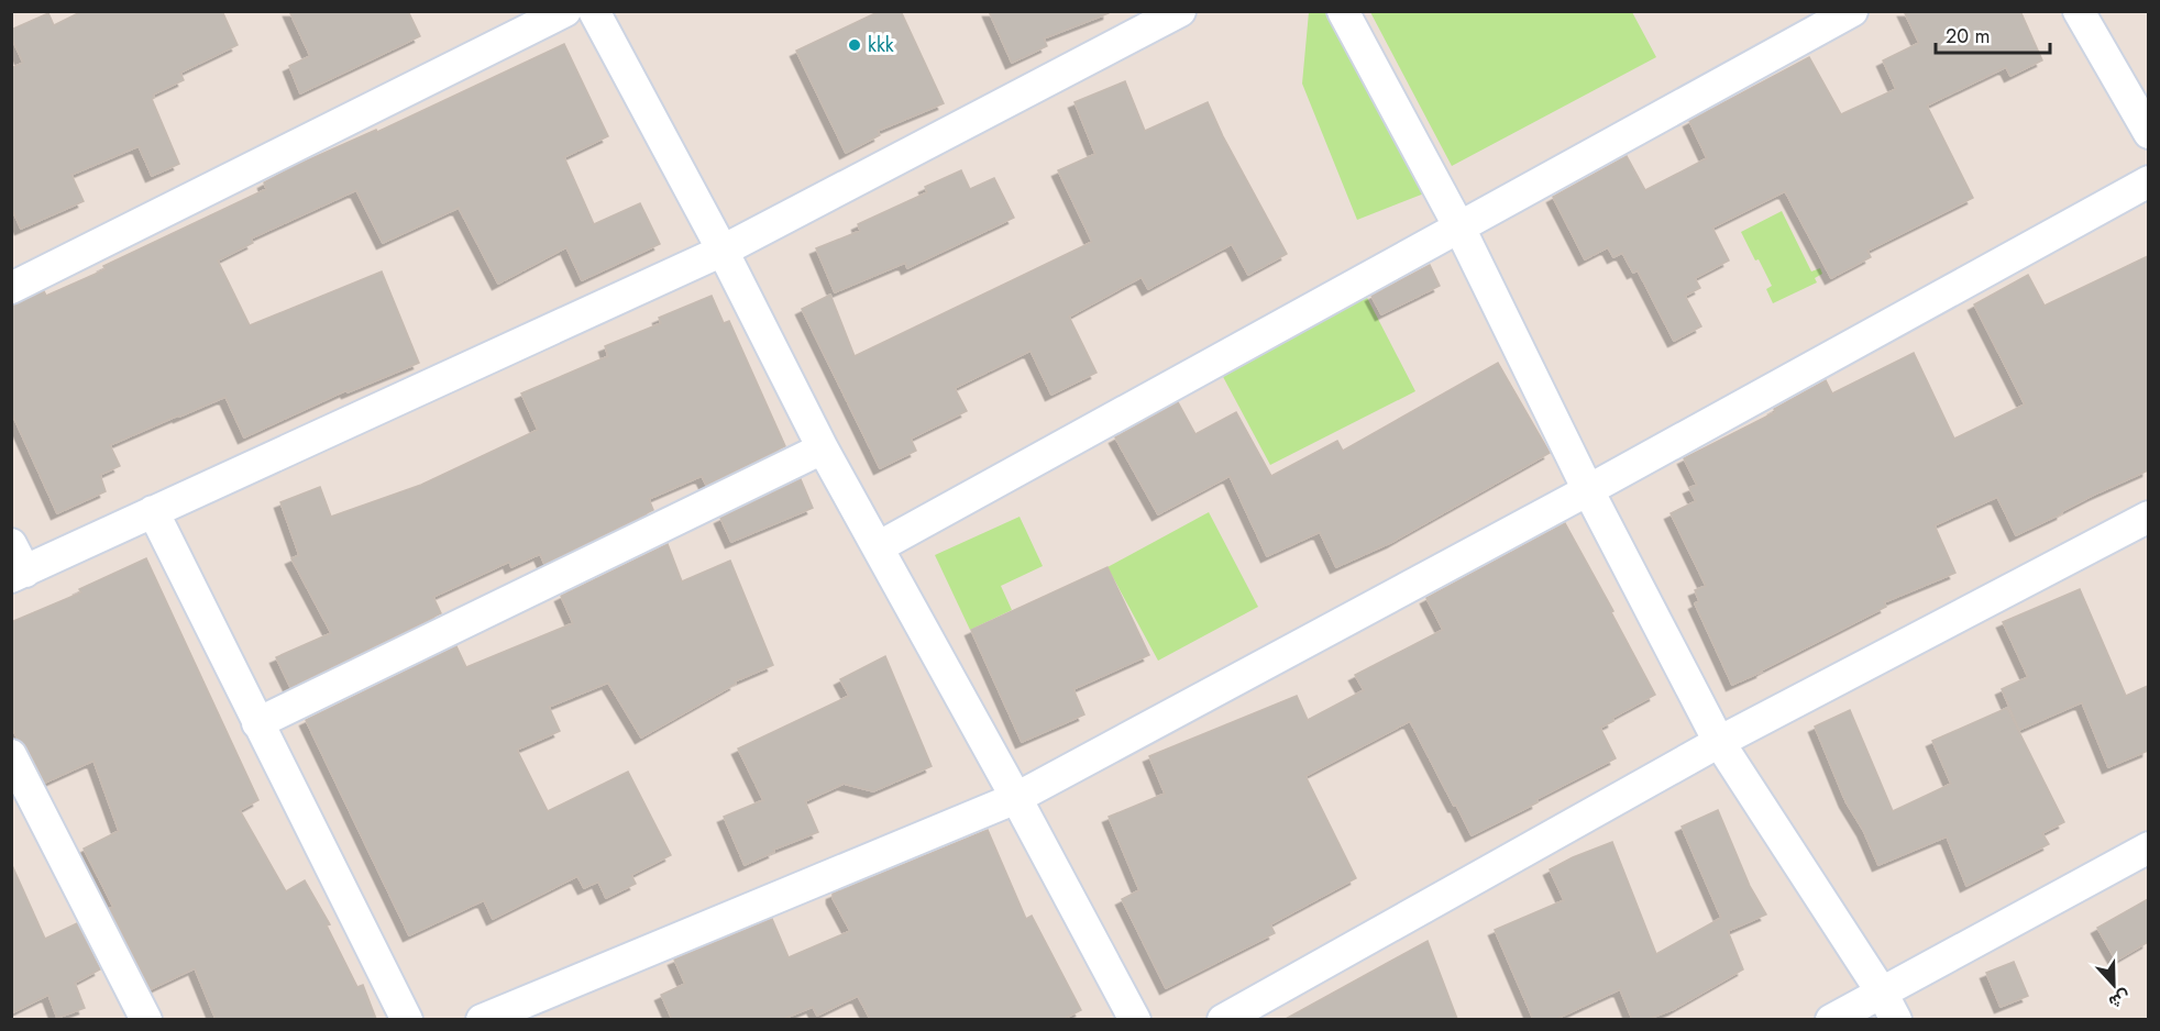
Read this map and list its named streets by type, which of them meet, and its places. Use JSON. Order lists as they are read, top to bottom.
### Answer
{
  "places": ["kkk"],
  "scale_bar": "20 m",
  "north": "bottom"
}
